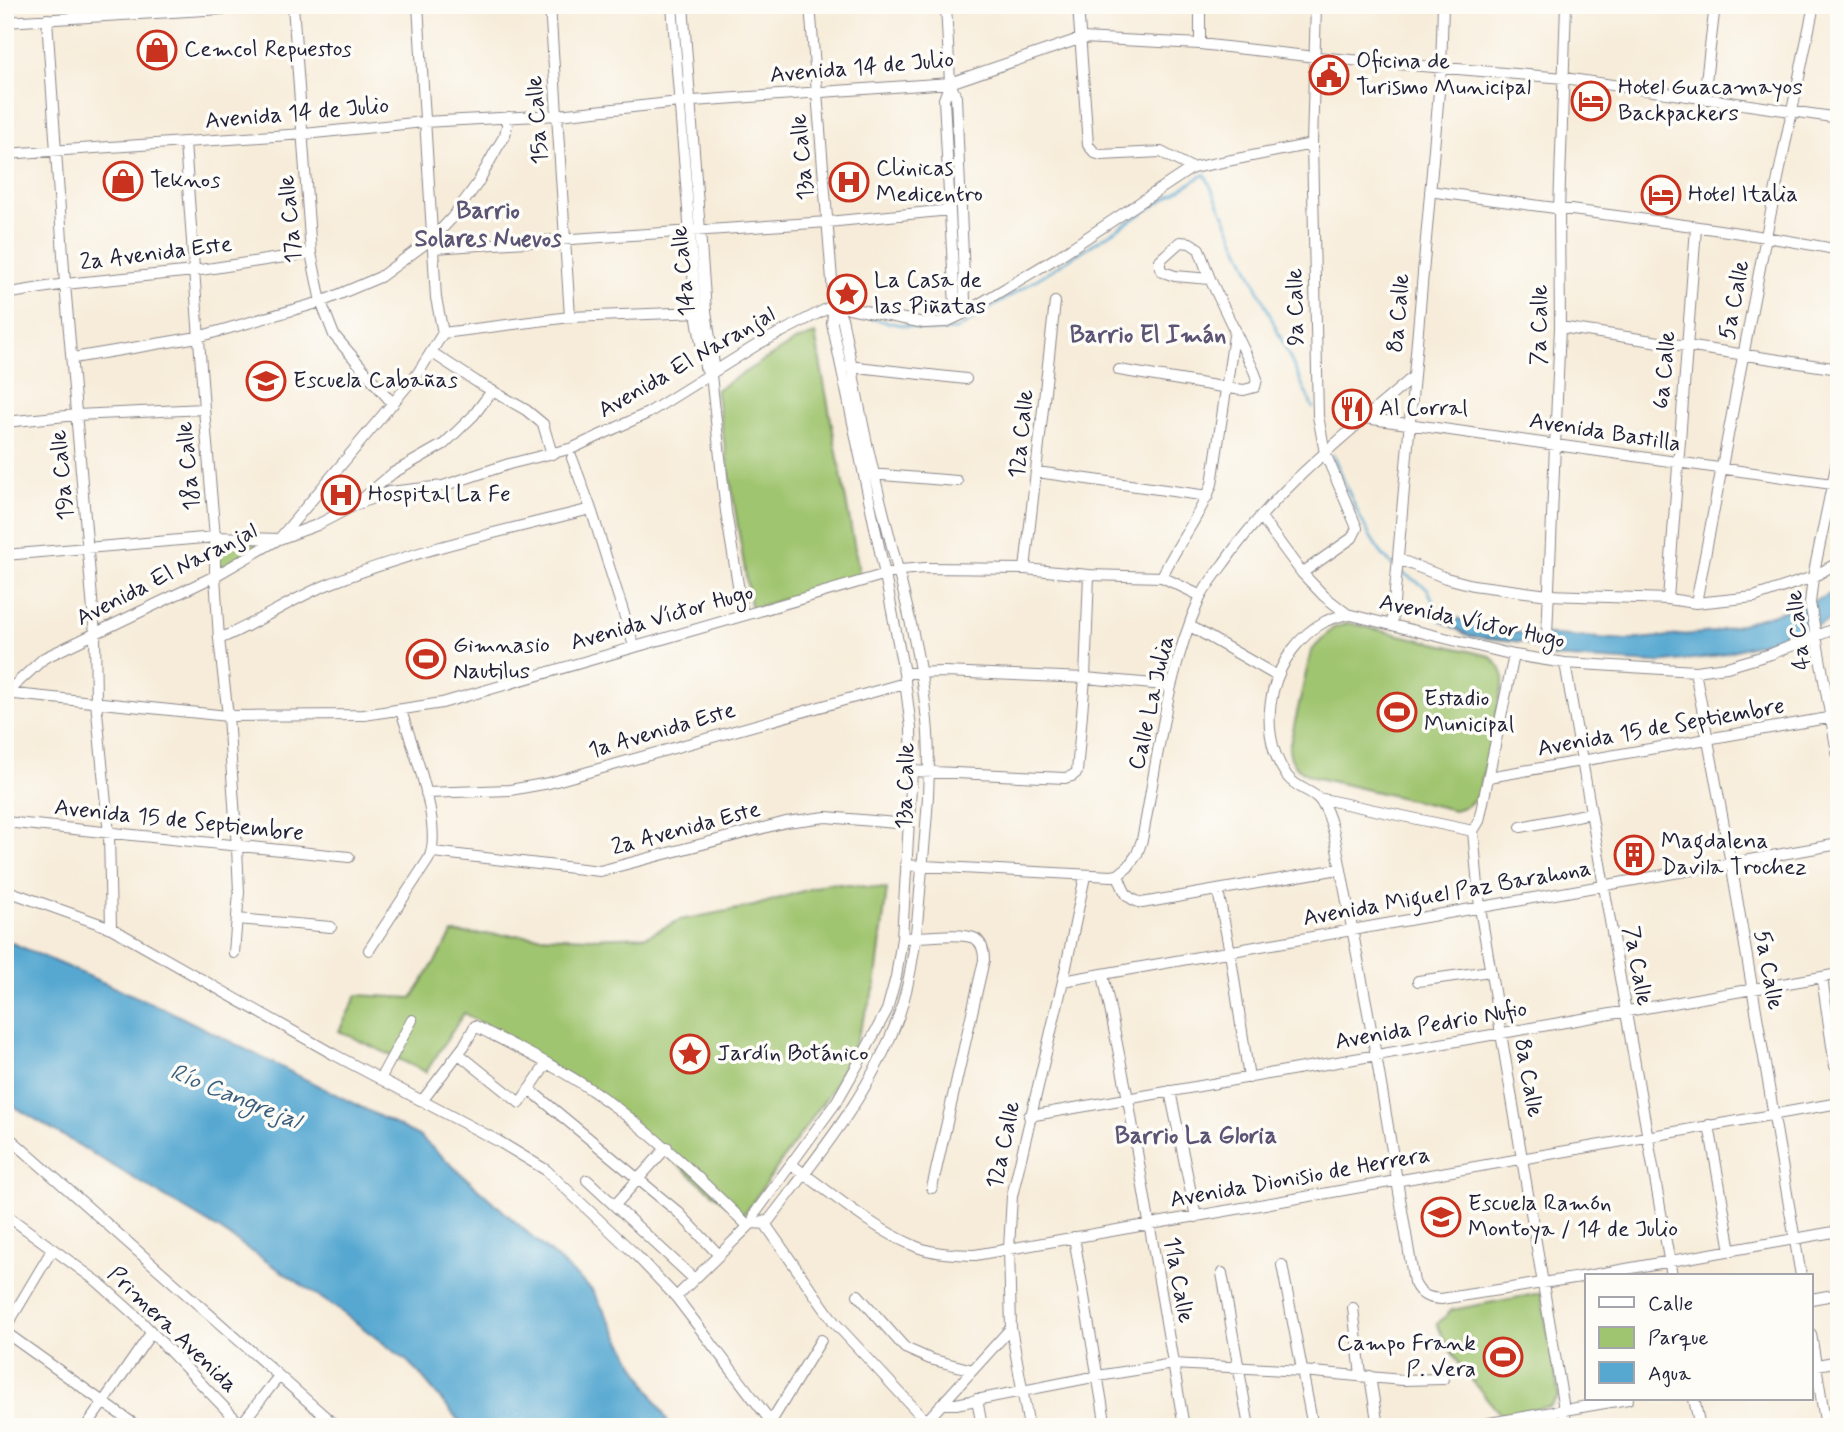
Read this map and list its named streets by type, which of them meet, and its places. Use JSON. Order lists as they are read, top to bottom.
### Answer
{
  "streets": {
    "street": [
      "Avenida 14 de Julio",
      "15a Calle",
      "13a Calle",
      "17a Calle",
      "2a Avenida Este",
      "14a Calle",
      "5a Calle",
      "9a Calle",
      "8a Calle",
      "7a Calle",
      "Avenida El Naranjal",
      "6a Calle",
      "Avenida Bastilla",
      "12a Calle",
      "18a Calle",
      "19a Calle",
      "Avenida Víctor Hugo",
      "4a Calle",
      "Calle La Julia",
      "Avenida 15 de Septiembre",
      "1a Avenida Este",
      "Avenida Miguel Paz Barahona",
      "Avenida Pedrio Nufio",
      "Avenida Dionisio de Herrera",
      "11a Calle",
      "Primera Avenida"
    ]
  },
  "crossings": [
    ["Avenida 14 de Julio", "15a Calle"],
    ["Avenida 14 de Julio", "13a Calle"],
    ["Avenida 14 de Julio", "17a Calle"],
    ["Avenida 14 de Julio", "14a Calle"],
    ["Avenida 14 de Julio", "5a Calle"],
    ["Avenida 14 de Julio", "9a Calle"],
    ["Avenida 14 de Julio", "8a Calle"],
    ["Avenida 14 de Julio", "7a Calle"],
    ["Avenida 14 de Julio", "18a Calle"],
    ["Avenida 14 de Julio", "19a Calle"],
    ["13a Calle", "2a Avenida Este"],
    ["13a Calle", "Avenida El Naranjal"],
    ["13a Calle", "Avenida Víctor Hugo"],
    ["13a Calle", "1a Avenida Este"],
    ["13a Calle", "Avenida Dionisio de Herrera"],
    ["17a Calle", "2a Avenida Este"],
    ["2a Avenida Este", "18a Calle"],
    ["2a Avenida Este", "19a Calle"],
    ["14a Calle", "Avenida El Naranjal"],
    ["5a Calle", "Avenida Bastilla"],
    ["5a Calle", "Avenida Víctor Hugo"],
    ["5a Calle", "Avenida 15 de Septiembre"],
    ["5a Calle", "Avenida Miguel Paz Barahona"],
    ["5a Calle", "Avenida Pedrio Nufio"],
    ["5a Calle", "Avenida Dionisio de Herrera"],
    ["9a Calle", "Avenida Víctor Hugo"],
    ["9a Calle", "Calle La Julia"],
    ["8a Calle", "Avenida Bastilla"],
    ["8a Calle", "Avenida Víctor Hugo"],
    ["8a Calle", "Calle La Julia"],
    ["8a Calle", "Avenida 15 de Septiembre"],
    ["8a Calle", "Avenida Miguel Paz Barahona"],
    ["8a Calle", "Avenida Pedrio Nufio"],
    ["8a Calle", "Avenida Dionisio de Herrera"],
    ["7a Calle", "Avenida Bastilla"],
    ["7a Calle", "Avenida Víctor Hugo"],
    ["7a Calle", "Avenida 15 de Septiembre"],
    ["7a Calle", "Avenida Miguel Paz Barahona"],
    ["7a Calle", "Avenida Pedrio Nufio"],
    ["7a Calle", "Avenida Dionisio de Herrera"],
    ["Avenida El Naranjal", "18a Calle"],
    ["Avenida El Naranjal", "19a Calle"],
    ["Avenida El Naranjal", "Avenida Víctor Hugo"],
    ["6a Calle", "Avenida Bastilla"],
    ["Avenida Bastilla", "4a Calle"],
    ["Avenida Bastilla", "Calle La Julia"],
    ["12a Calle", "Avenida Víctor Hugo"],
    ["12a Calle", "Avenida Miguel Paz Barahona"],
    ["12a Calle", "Avenida Pedrio Nufio"],
    ["12a Calle", "Avenida Dionisio de Herrera"],
    ["18a Calle", "Avenida Víctor Hugo"],
    ["18a Calle", "Avenida 15 de Septiembre"],
    ["19a Calle", "Avenida Víctor Hugo"],
    ["19a Calle", "Avenida 15 de Septiembre"],
    ["Avenida Víctor Hugo", "4a Calle"],
    ["Avenida Víctor Hugo", "Calle La Julia"],
    ["Avenida Víctor Hugo", "Avenida 15 de Septiembre"],
    ["4a Calle", "Avenida 15 de Septiembre"],
    ["Avenida Miguel Paz Barahona", "11a Calle"],
    ["Avenida Pedrio Nufio", "11a Calle"],
    ["Avenida Dionisio de Herrera", "11a Calle"]
  ],
  "districts": ["Barrio Solares Nuevos", "Barrio El Imán", "Barrio La Gloria"],
  "water": ["Río Cangrejal"],
  "places": {
    "shop": ["Cemcol Repuestos", "Teknos"],
    "public building": ["Oficina de Turismo Municipal"],
    "hotel": ["Hotel Guacamayos Backpackers", "Hotel Italia"],
    "hospital": ["Clinicas Medicentro", "Hospital La Fe"],
    "place": ["La Casa de las Piñatas", "Jardín Botánico"],
    "school or university": ["Escuela Cabañas", "Escuela Ramón Montoya / 14 de Julio"],
    "restaurant": ["Al Corral"],
    "sports": ["Gimnasio Nautilus", "Estadio Municipal", "Campo Frank P. Vera"],
    "building": ["Magdalena Davila Trochez"]
  },
  "legend": ["Calle", "Parque", "Agua"]
}
